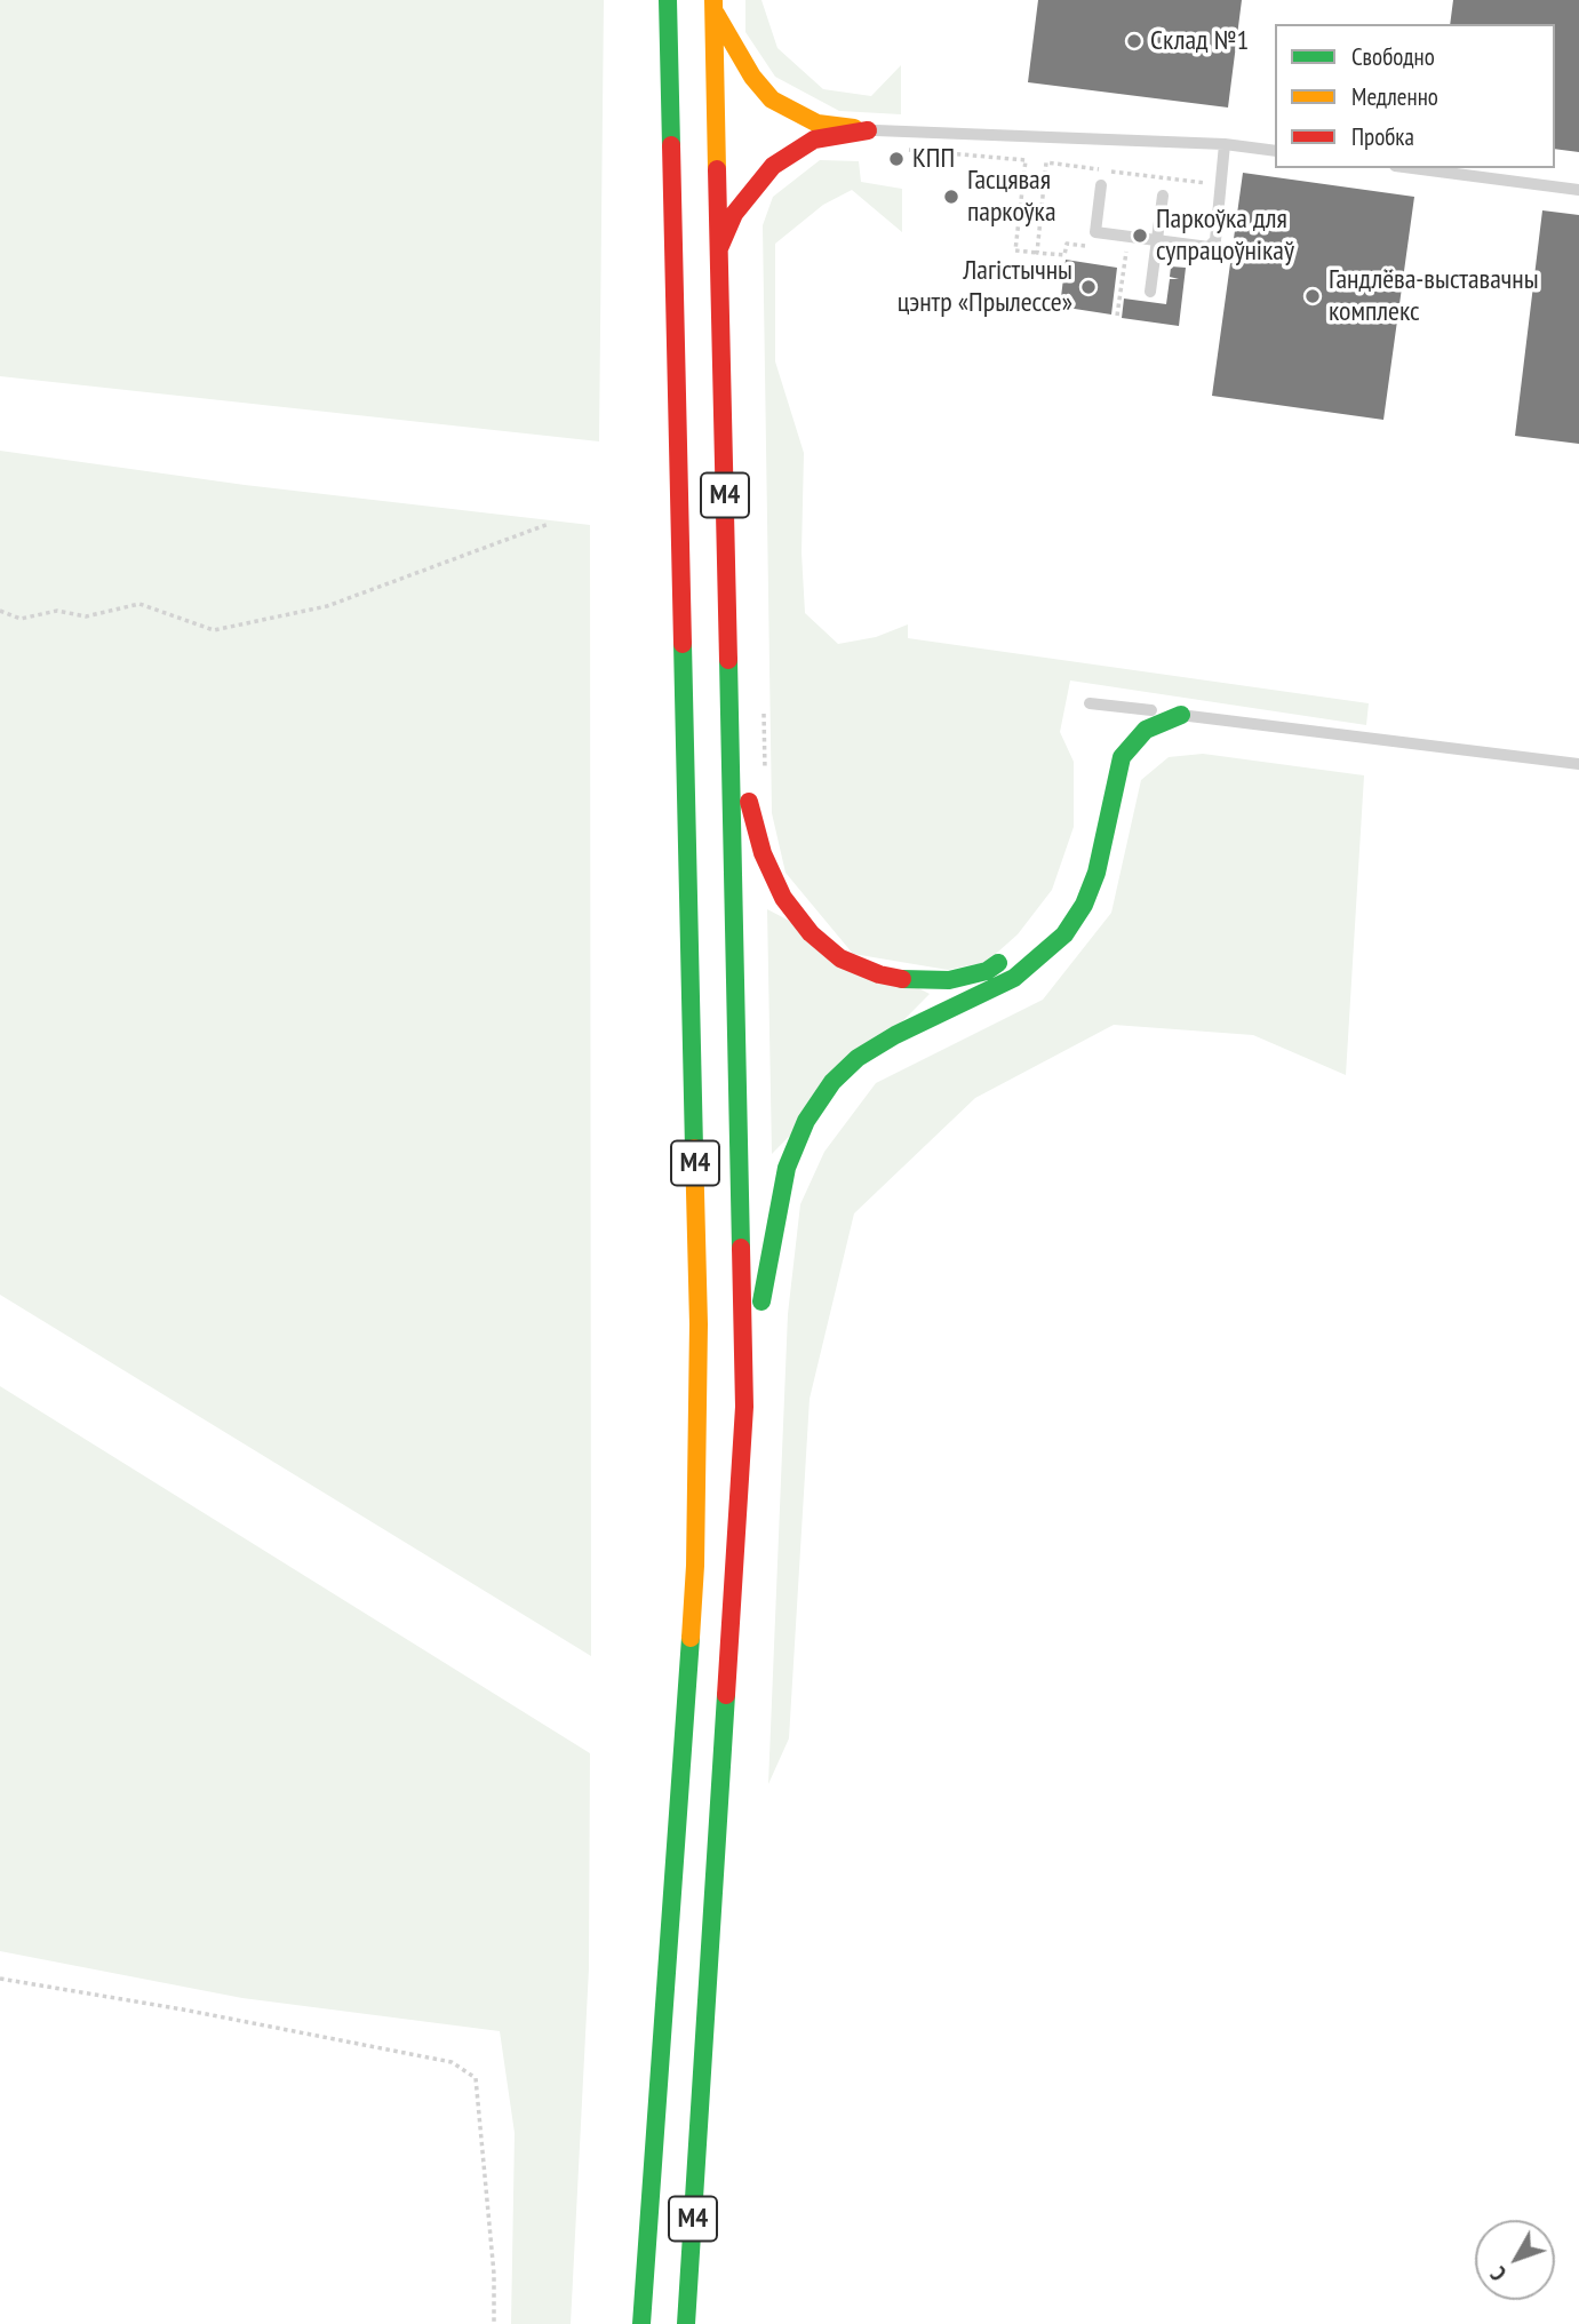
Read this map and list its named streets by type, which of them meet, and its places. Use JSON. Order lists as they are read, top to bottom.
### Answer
{
  "streets": {
    "highway": ["М4"]
  },
  "places": [
    "Склад №1",
    "КПП",
    "Гасцявая паркоўка",
    "Паркоўка для супрацоўнікаў",
    "Лагістычны цэнтр «Прылессе»",
    "Гандлёва-выставачны комплекс"
  ],
  "legend": ["Свободно", "Медленно", "Пробка"],
  "north": "bottom left"
}
